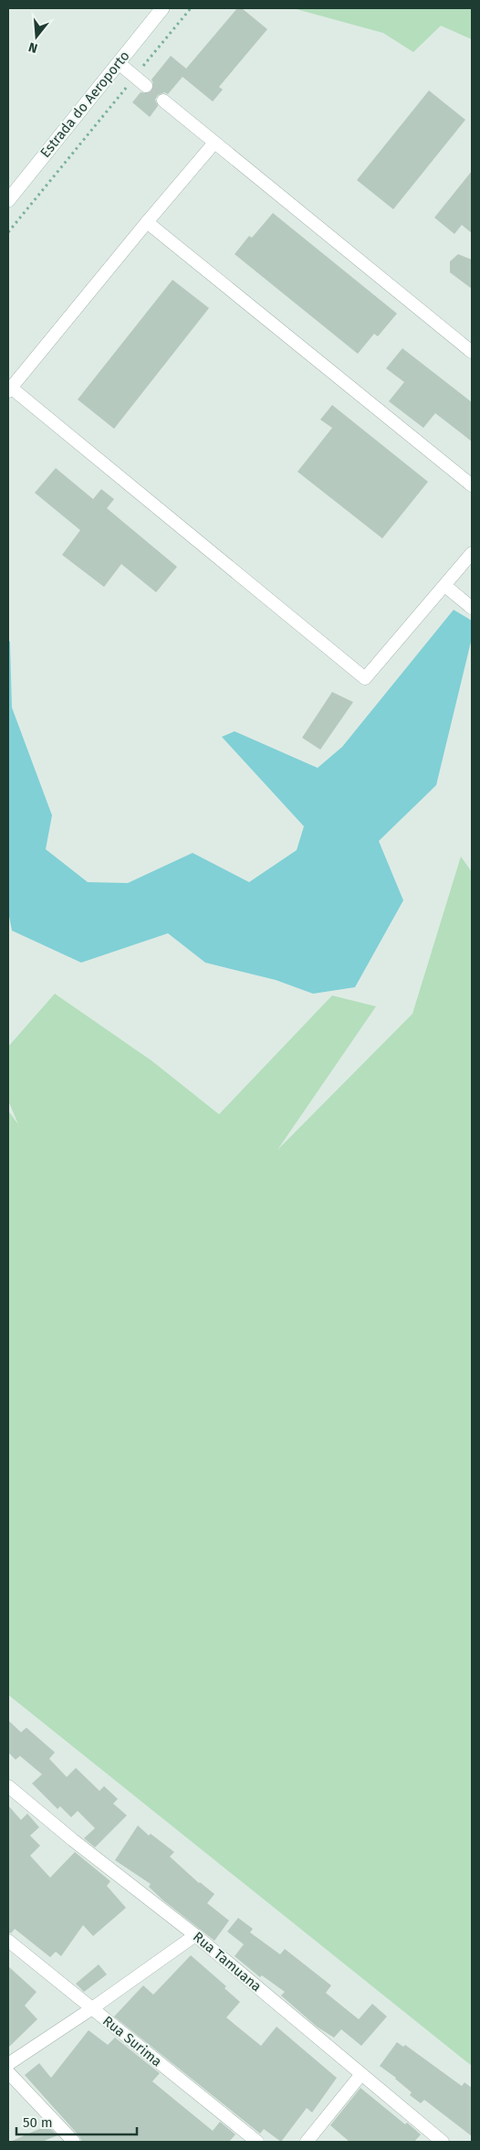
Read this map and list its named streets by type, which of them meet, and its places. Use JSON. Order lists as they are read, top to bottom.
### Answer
{
  "streets": {
    "street": ["Estrada do Aeroporto", "Rua Tamuana", "Rua Surima"]
  },
  "scale_bar": "50 m",
  "north": "bottom"
}
